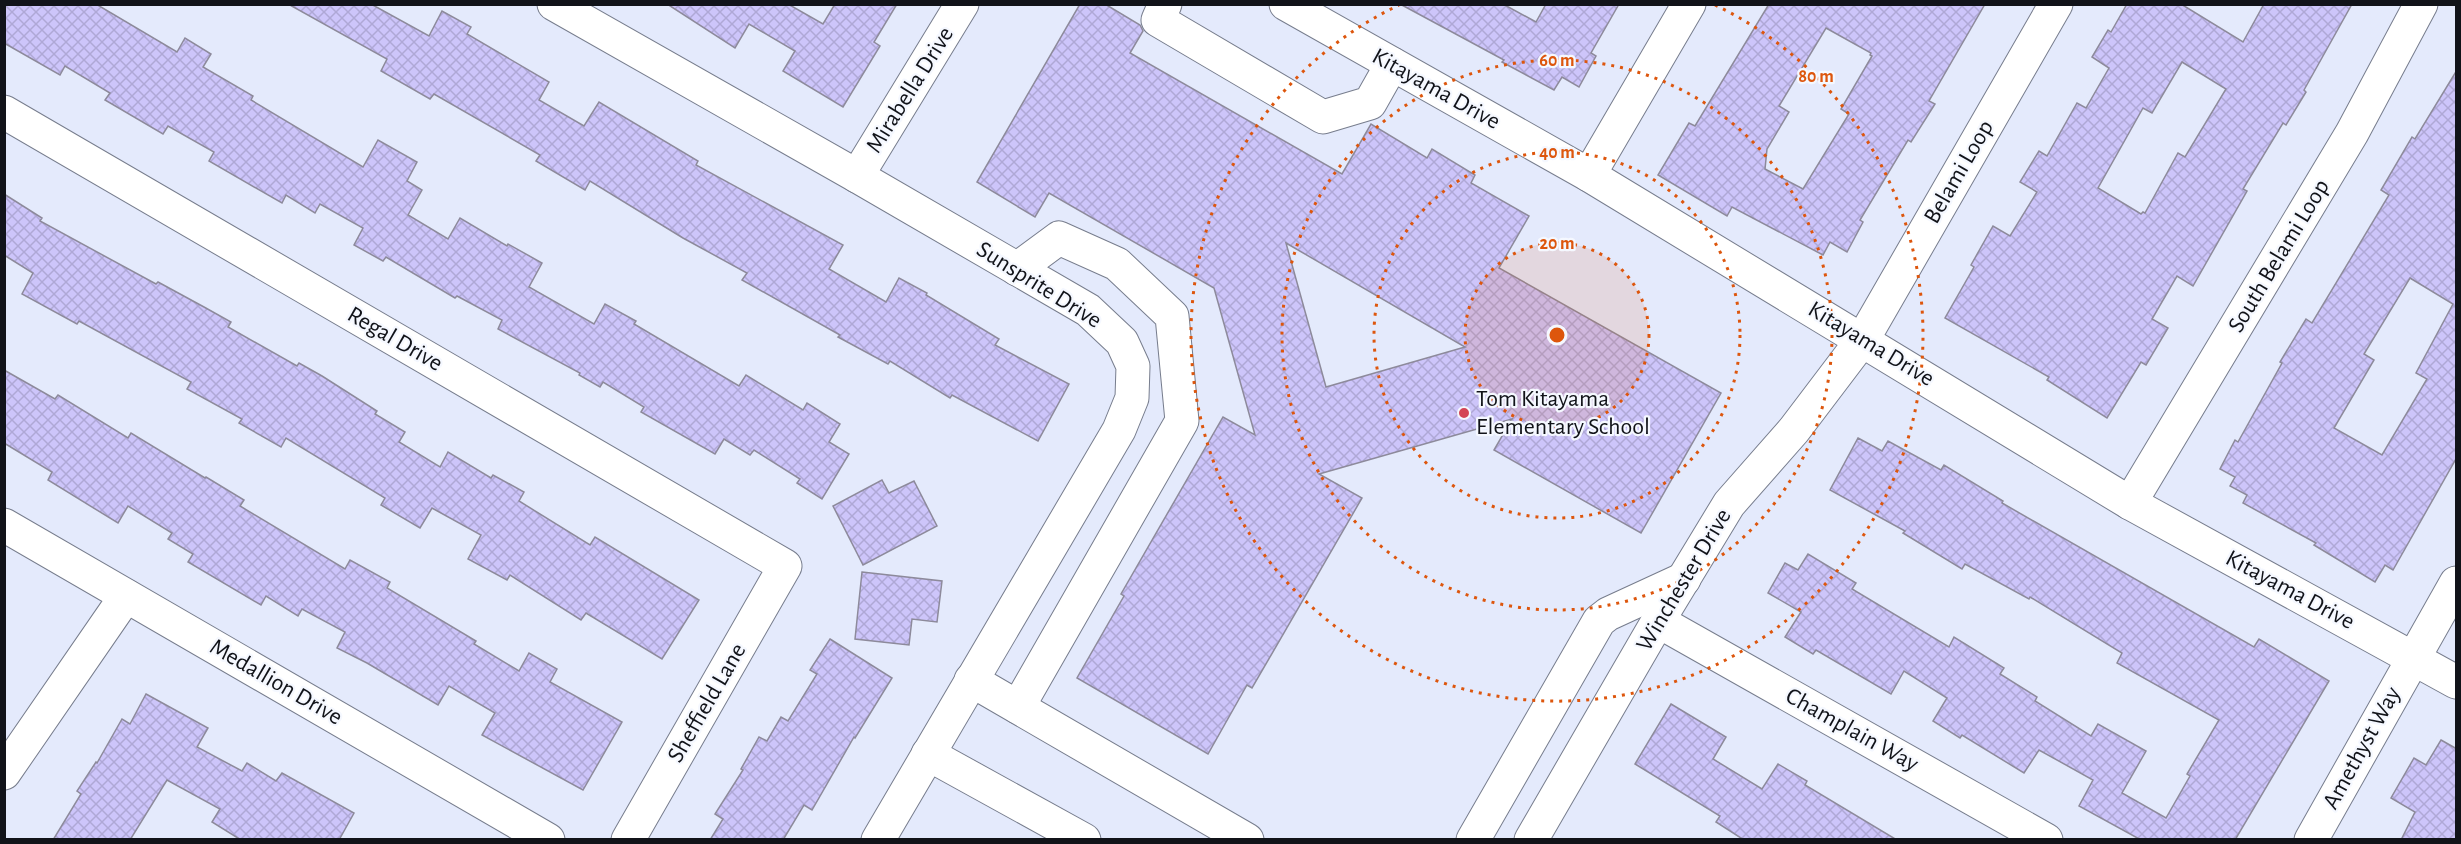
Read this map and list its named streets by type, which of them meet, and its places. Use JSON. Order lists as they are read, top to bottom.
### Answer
{
  "streets": {
    "street": [
      "Kitayama Drive",
      "Mirabella Drive",
      "Belami Loop",
      "South Belami Loop",
      "Sunsprite Drive",
      "Regal Drive",
      "Winchester Drive",
      "Medallion Drive",
      "Sheffield Lane",
      "Champlain Way",
      "Amethyst Way"
    ]
  },
  "crossings": [
    ["Kitayama Drive", "Belami Loop"],
    ["Kitayama Drive", "South Belami Loop"],
    ["Kitayama Drive", "Winchester Drive"],
    ["Kitayama Drive", "Amethyst Way"],
    ["Mirabella Drive", "Sunsprite Drive"],
    ["Belami Loop", "Winchester Drive"],
    ["Regal Drive", "Sheffield Lane"],
    ["Winchester Drive", "Champlain Way"]
  ],
  "places": ["Tom Kitayama Elementary School"],
  "rings": [
    "60 m",
    "80 m",
    "40 m",
    "20 m"
  ]
}
